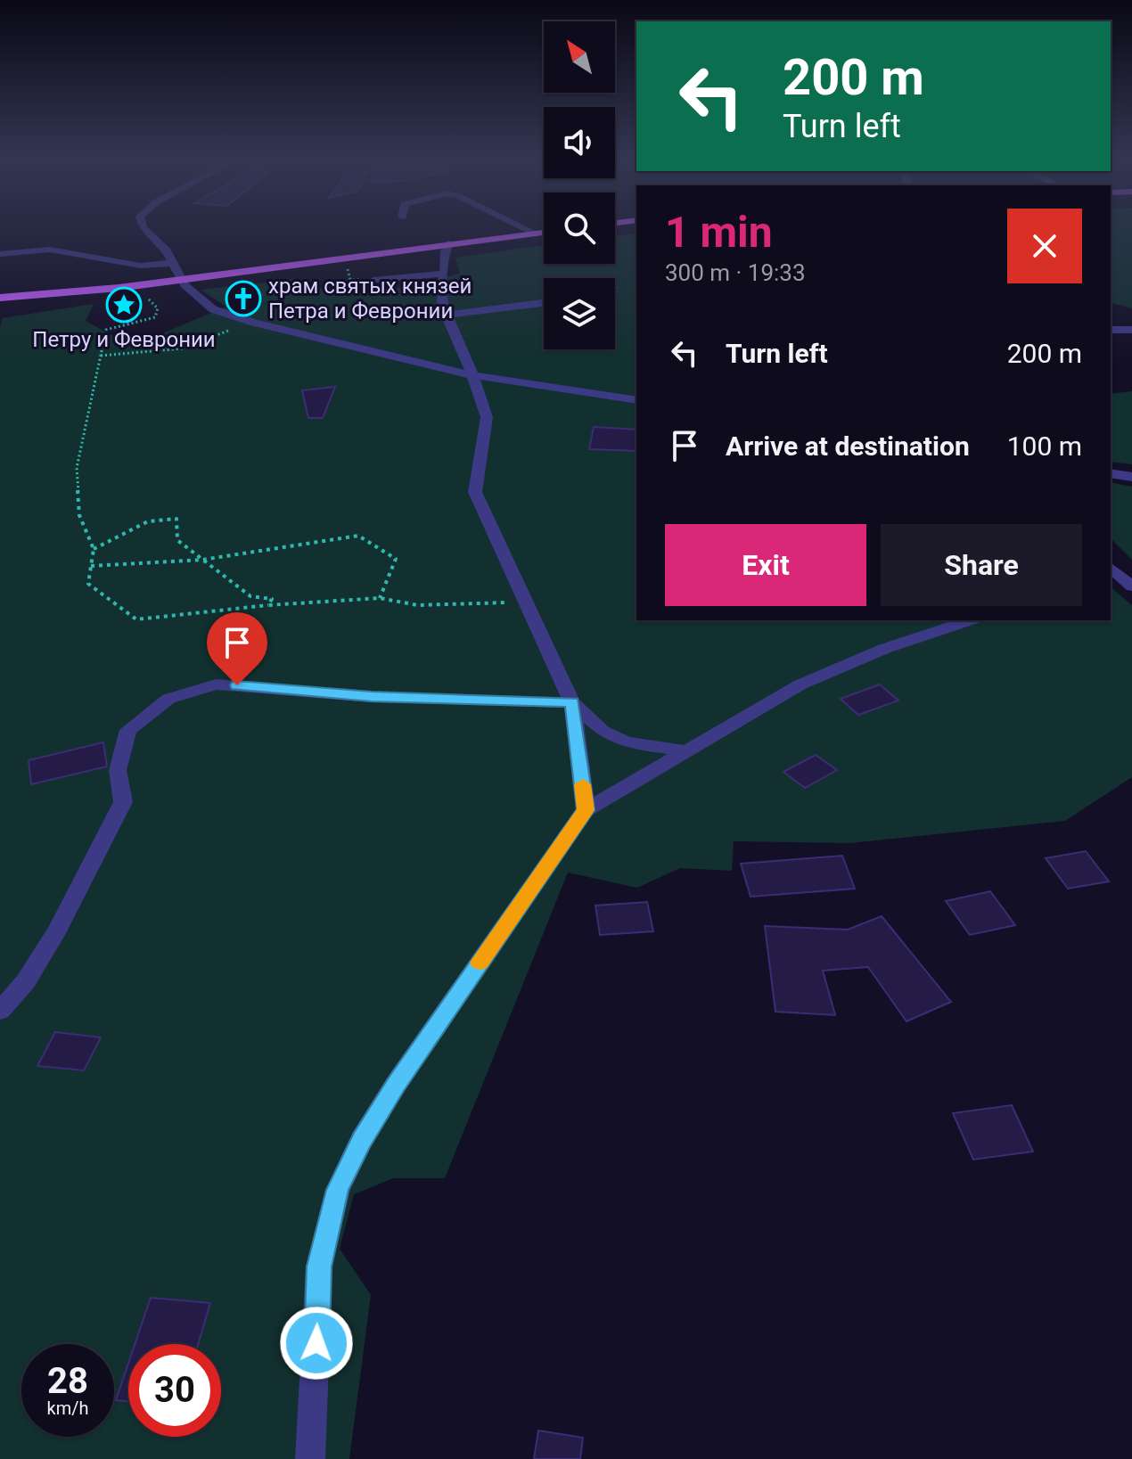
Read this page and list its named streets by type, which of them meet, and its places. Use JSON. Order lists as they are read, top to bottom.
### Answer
{
  "places": {
    "church": ["храм святых князей Петра и Февронии"],
    "place": ["Петру и Февронии"]
  },
  "north": "top left",
  "page": {
    "turn": ["200 m", "Turn left"],
    "heading": ["1 min", "300 m · 19:33"],
    "list": [
      {
        "name": "Turn left",
        "value": "200 m"
      },
      {
        "name": "Arrive at destination",
        "value": "100 m"
      }
    ],
    "buttons": ["Exit", "Share"],
    "speed": "28 km/h",
    "limit": "30"
  }
}
